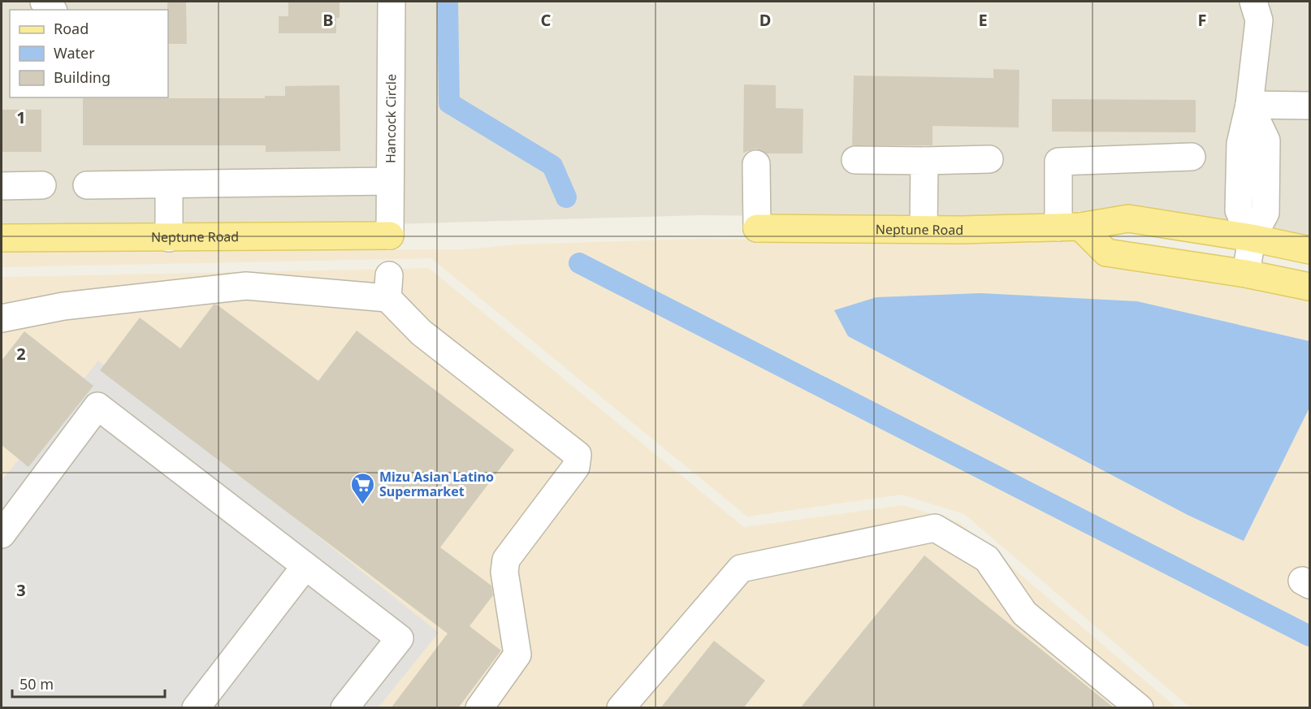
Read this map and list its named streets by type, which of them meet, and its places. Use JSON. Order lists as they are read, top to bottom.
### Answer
{
  "streets": {
    "main road": ["Neptune Road"],
    "street": ["Hancock Circle"]
  },
  "crossings": [
    ["Hancock Circle", "Neptune Road"]
  ],
  "places": {
    "supermarket": ["Mizu Asian Latino Supermarket"]
  },
  "legend": ["Road", "Water", "Building"],
  "scale_bar": "50 m",
  "grid": {
    "columns": [
      "B",
      "C",
      "D",
      "E",
      "F"
    ],
    "rows": ["1", "2", "3"]
  }
}
